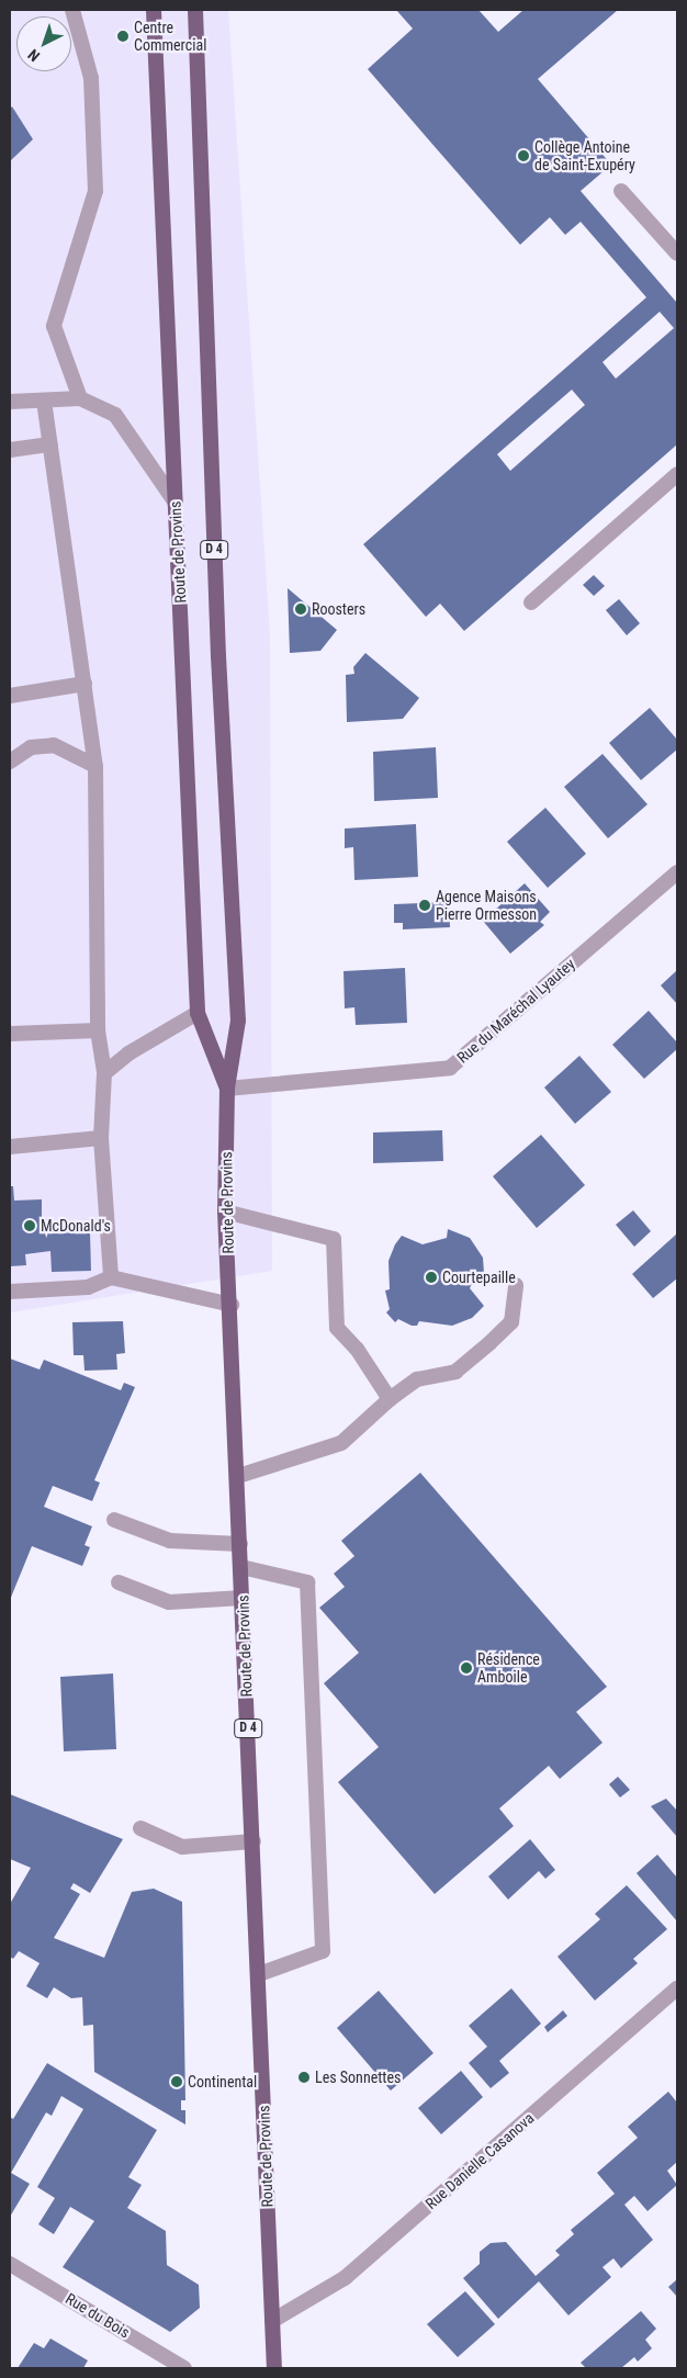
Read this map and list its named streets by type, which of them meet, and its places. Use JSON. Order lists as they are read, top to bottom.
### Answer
{
  "streets": {
    "main road": ["D 4", "Route de Provins"],
    "street": ["Rue du Maréchal Lyautey", "Rue Danielle Casanova", "Rue du Bois"]
  },
  "crossings": [
    ["Route de Provins", "Rue du Maréchal Lyautey"],
    ["Route de Provins", "Rue Danielle Casanova"]
  ],
  "places": [
    "Centre Commercial",
    "Collège Antoine de Saint-Exupéry",
    "Roosters",
    "Agence Maisons Pierre Ormesson",
    "McDonald's",
    "Courtepaille",
    "Résidence Amboile",
    "Les Sonnettes",
    "Continental"
  ],
  "north": "bottom left"
}
